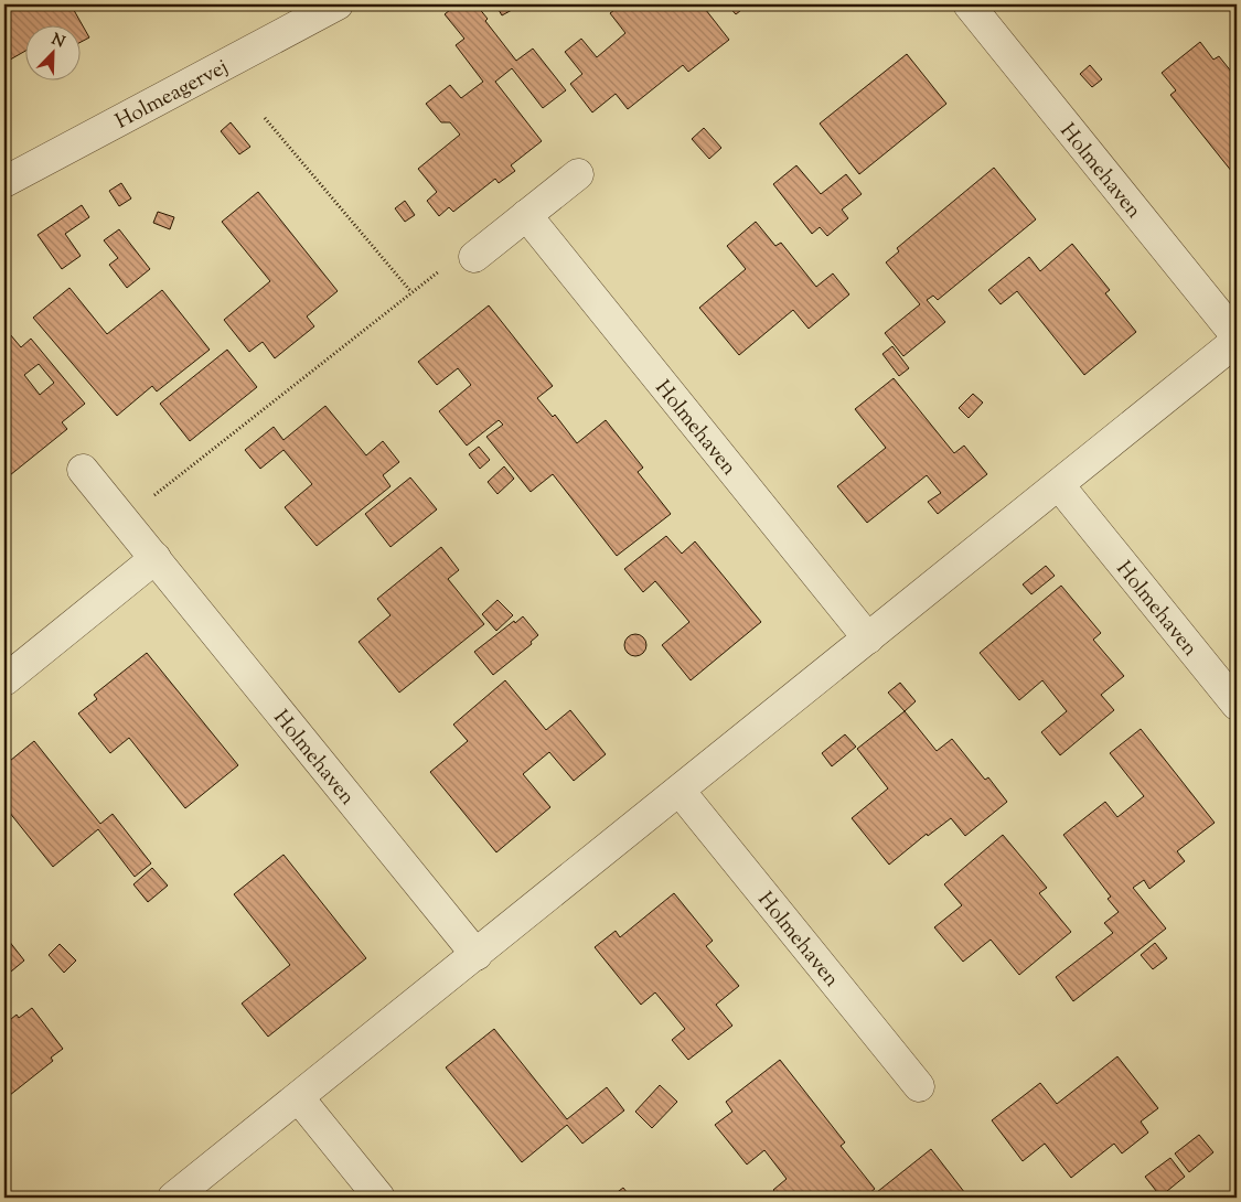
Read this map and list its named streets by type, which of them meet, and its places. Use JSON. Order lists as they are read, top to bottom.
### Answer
{
  "streets": {
    "street": ["Holmeagervej", "Holmehaven"]
  },
  "north": "top right"
}
